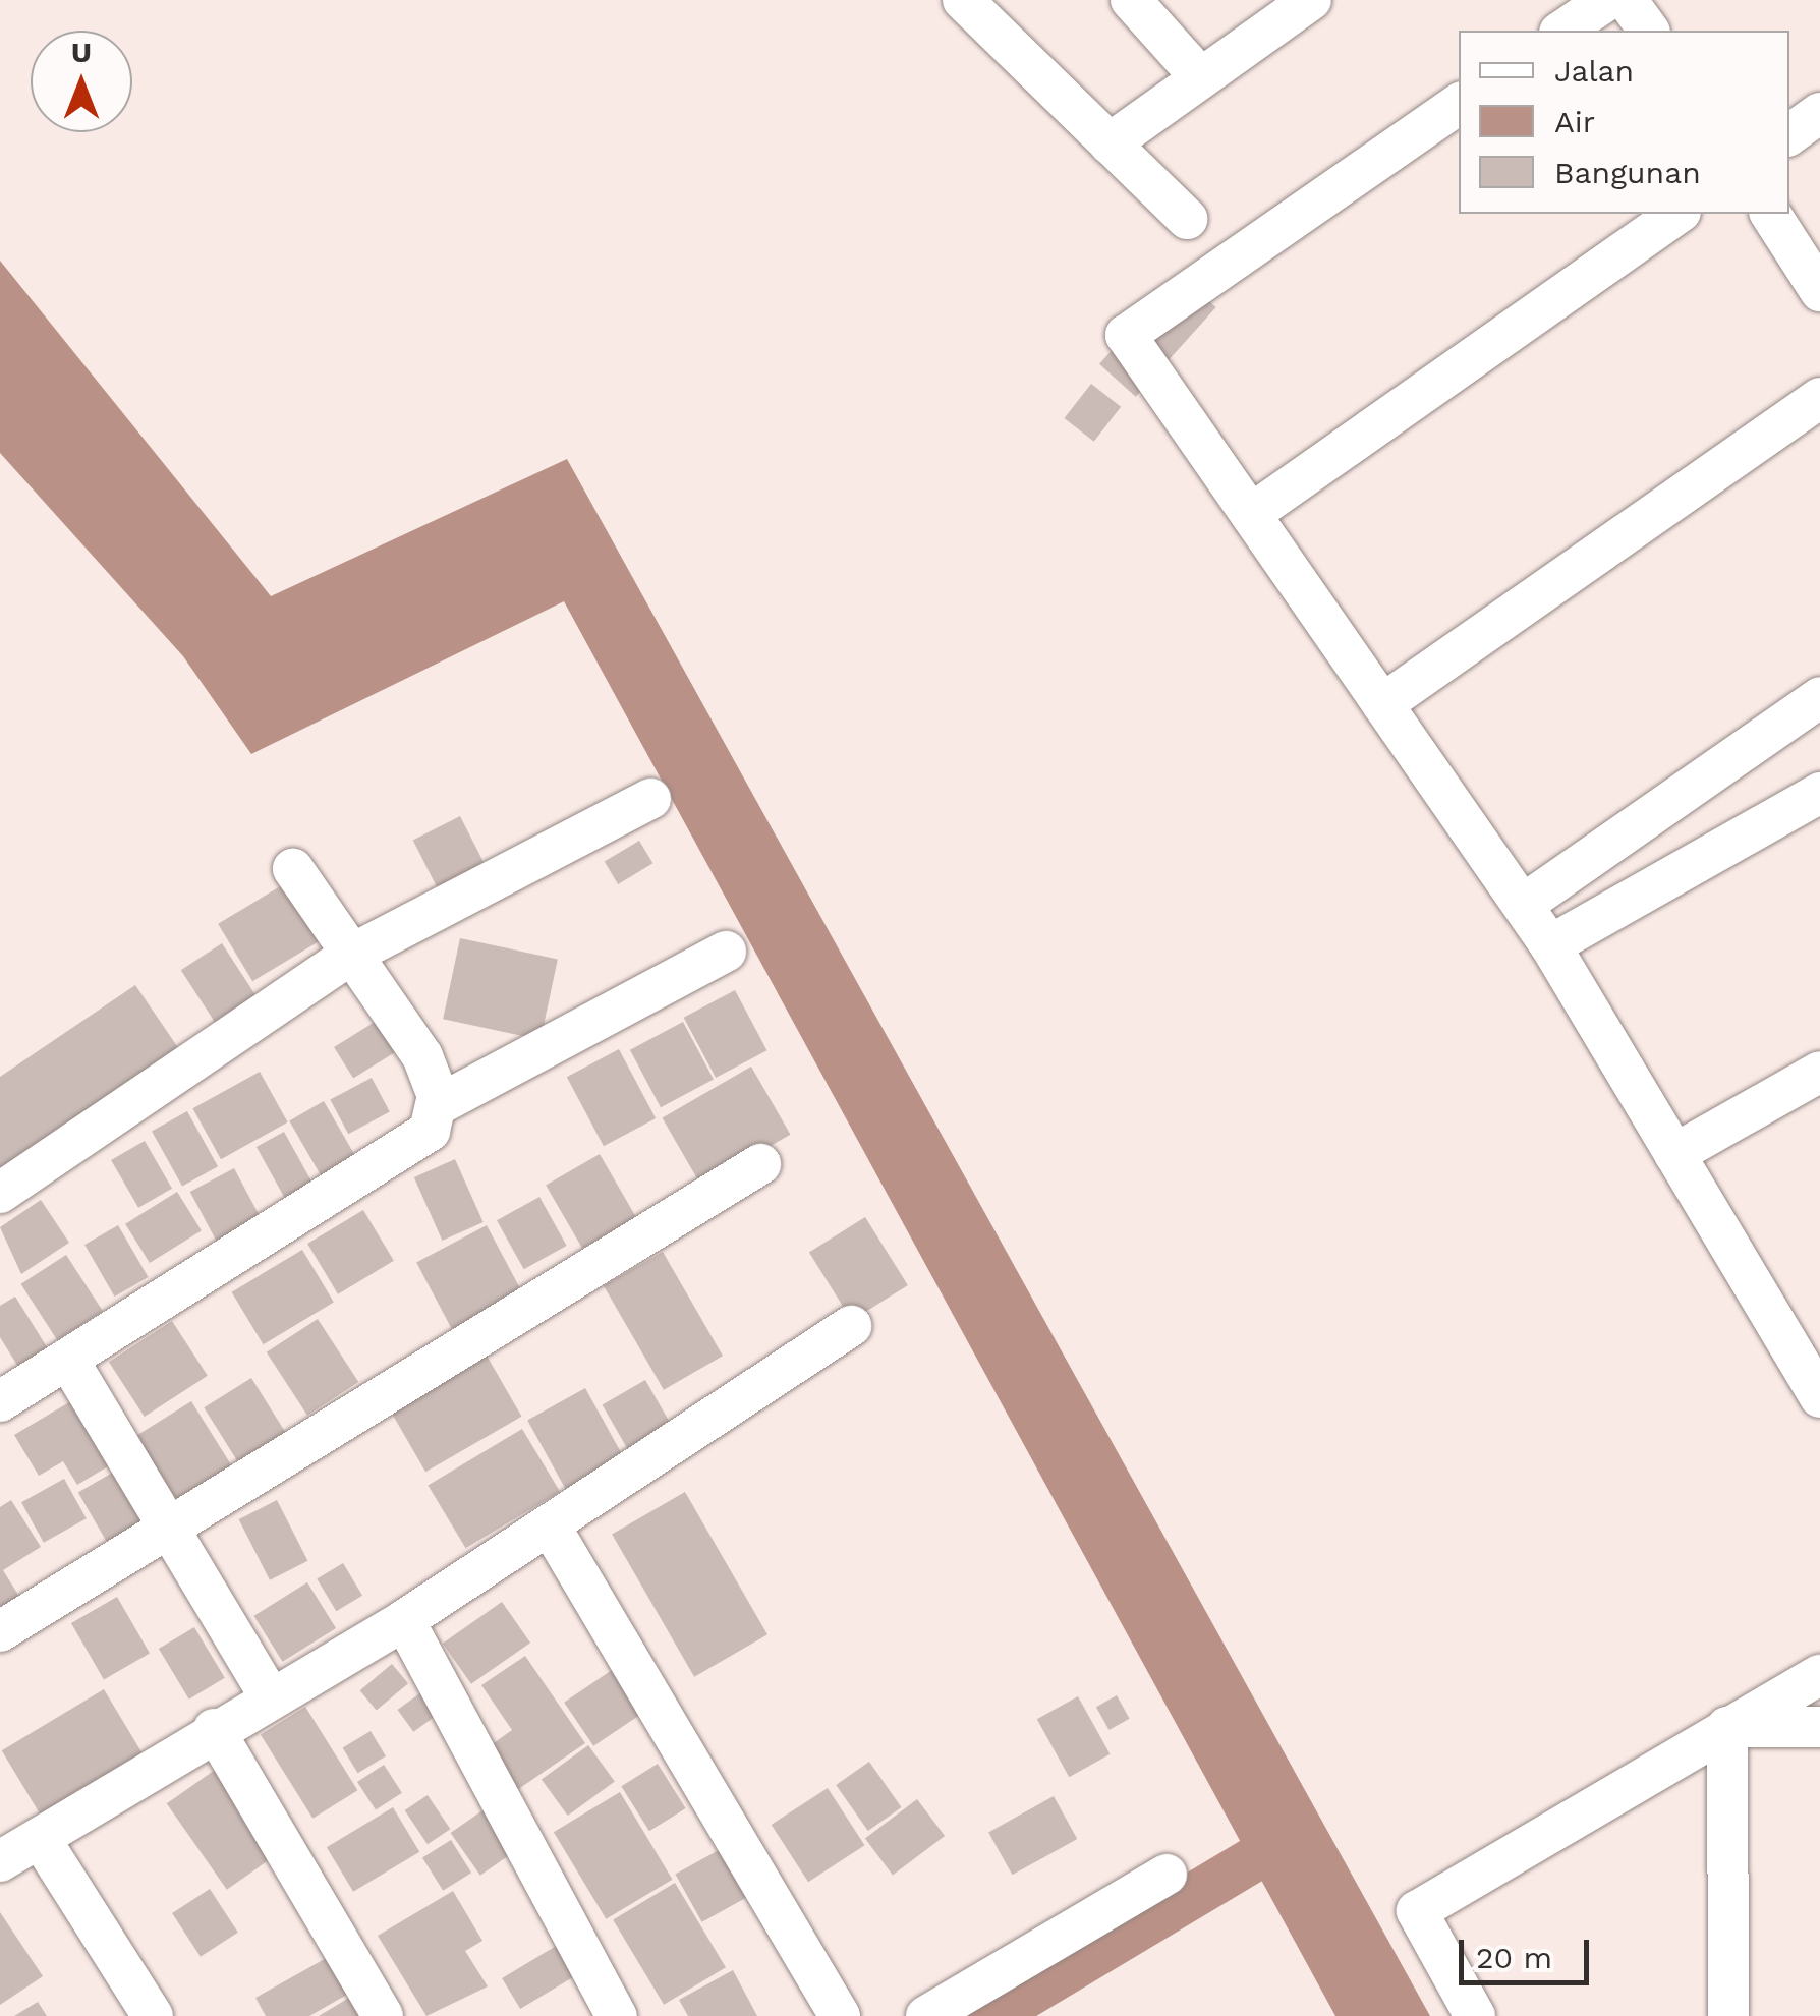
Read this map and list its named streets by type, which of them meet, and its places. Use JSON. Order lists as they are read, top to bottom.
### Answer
{
  "legend": ["Jalan", "Air", "Bangunan"],
  "scale_bar": "20 m",
  "north": "top"
}
